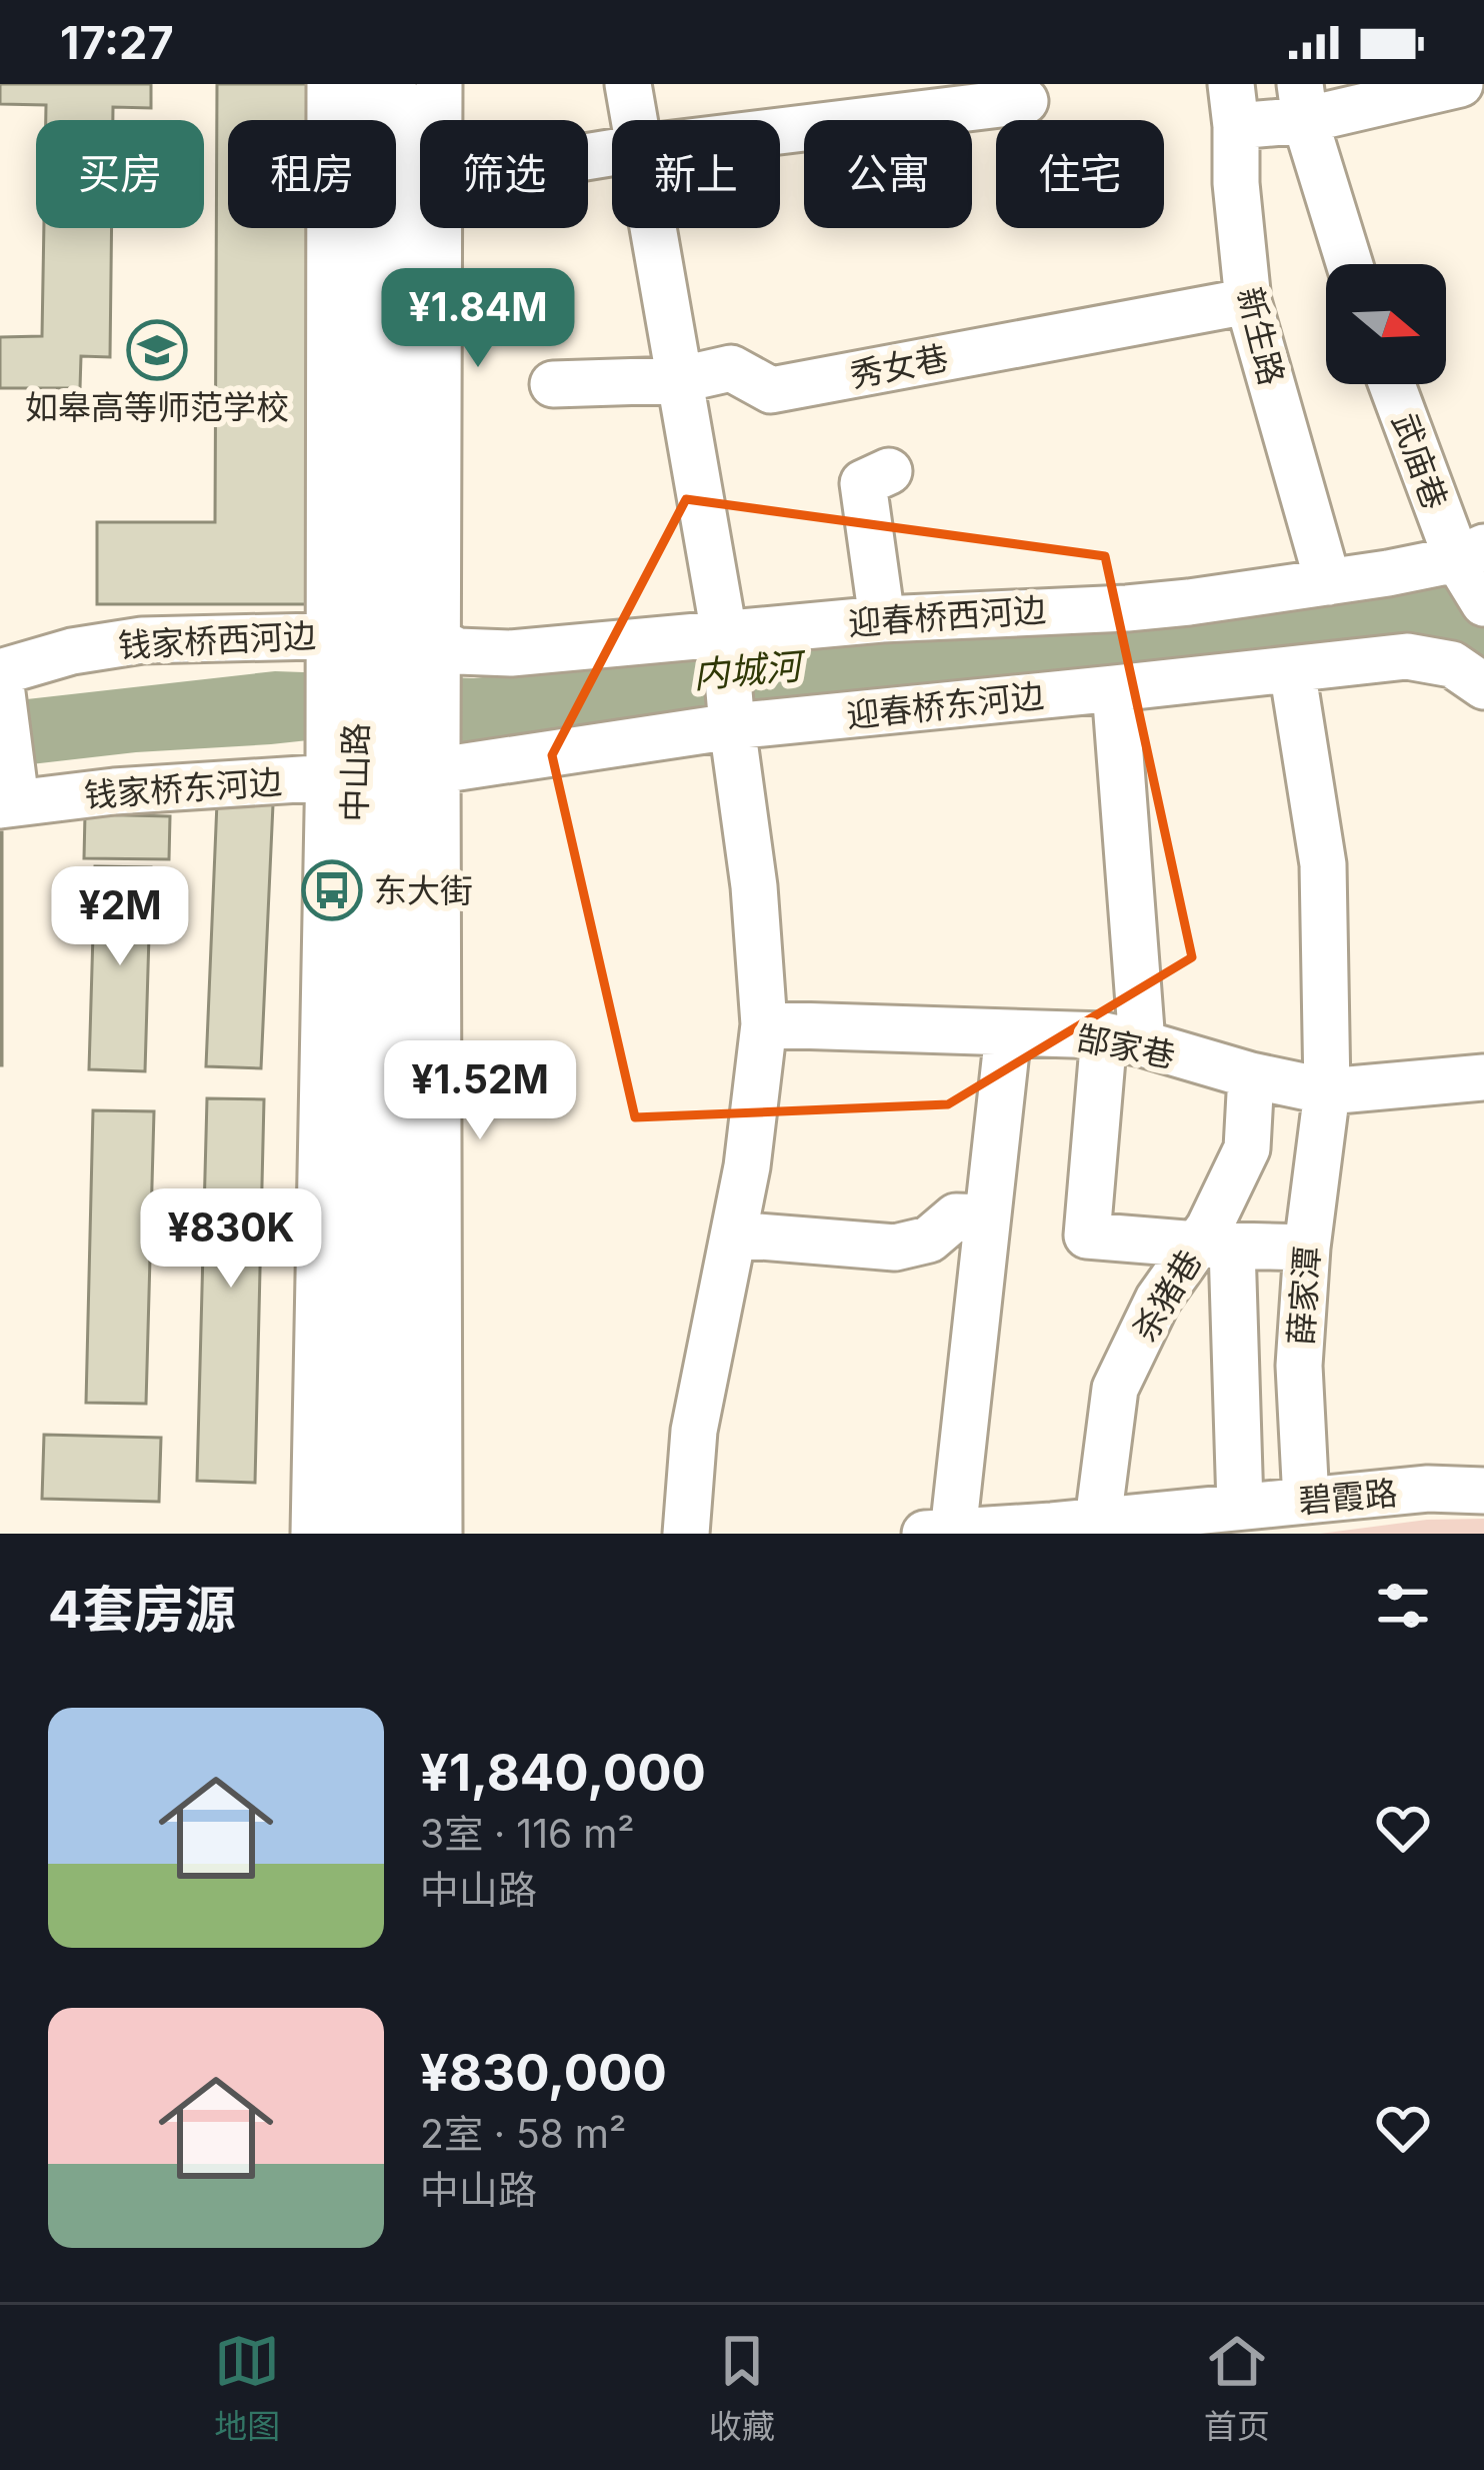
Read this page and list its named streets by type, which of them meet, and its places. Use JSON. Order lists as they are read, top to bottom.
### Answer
{
  "streets": {
    "main road": ["中山路"],
    "street": [
      "新生路",
      "秀女巷",
      "武庙巷",
      "迎春桥西河边",
      "钱家桥西河边",
      "迎春桥东河边",
      "钱家桥东河边",
      "郜家巷",
      "杀猪巷",
      "薛家潭",
      "碧霞路"
    ]
  },
  "crossings": [
    ["新生路", "秀女巷"],
    ["新生路", "迎春桥西河边"],
    ["武庙巷", "迎春桥西河边"],
    ["迎春桥西河边", "钱家桥西河边"],
    ["迎春桥西河边", "中山路"],
    ["钱家桥西河边", "中山路"],
    ["迎春桥东河边", "中山路"],
    ["迎春桥东河边", "钱家桥东河边"],
    ["迎春桥东河边", "薛家潭"],
    ["中山路", "钱家桥东河边"],
    ["郜家巷", "杀猪巷"],
    ["郜家巷", "薛家潭"],
    ["杀猪巷", "碧霞路"],
    ["薛家潭", "碧霞路"]
  ],
  "water": ["内城河"],
  "places": {
    "school or university": ["如皋高等师范学校"],
    "bus stop": ["东大街"]
  },
  "north": "right",
  "page": {
    "status": "17:27",
    "chip": [
      "买房",
      "租房",
      "筛选",
      "新上",
      "公寓",
      "住宅"
    ],
    "price": [
      "¥1.84M",
      "¥2M",
      "¥1.52M",
      "¥830K"
    ],
    "heading": "4套房源",
    "list": [
      {
        "name": "¥1,840,000",
        "note": "3室 · 116 m² · 中山路"
      },
      {
        "name": "¥830,000",
        "note": "2室 · 58 m² · 中山路"
      }
    ],
    "tabs": ["地图", "收藏", "首页"]
  }
}
